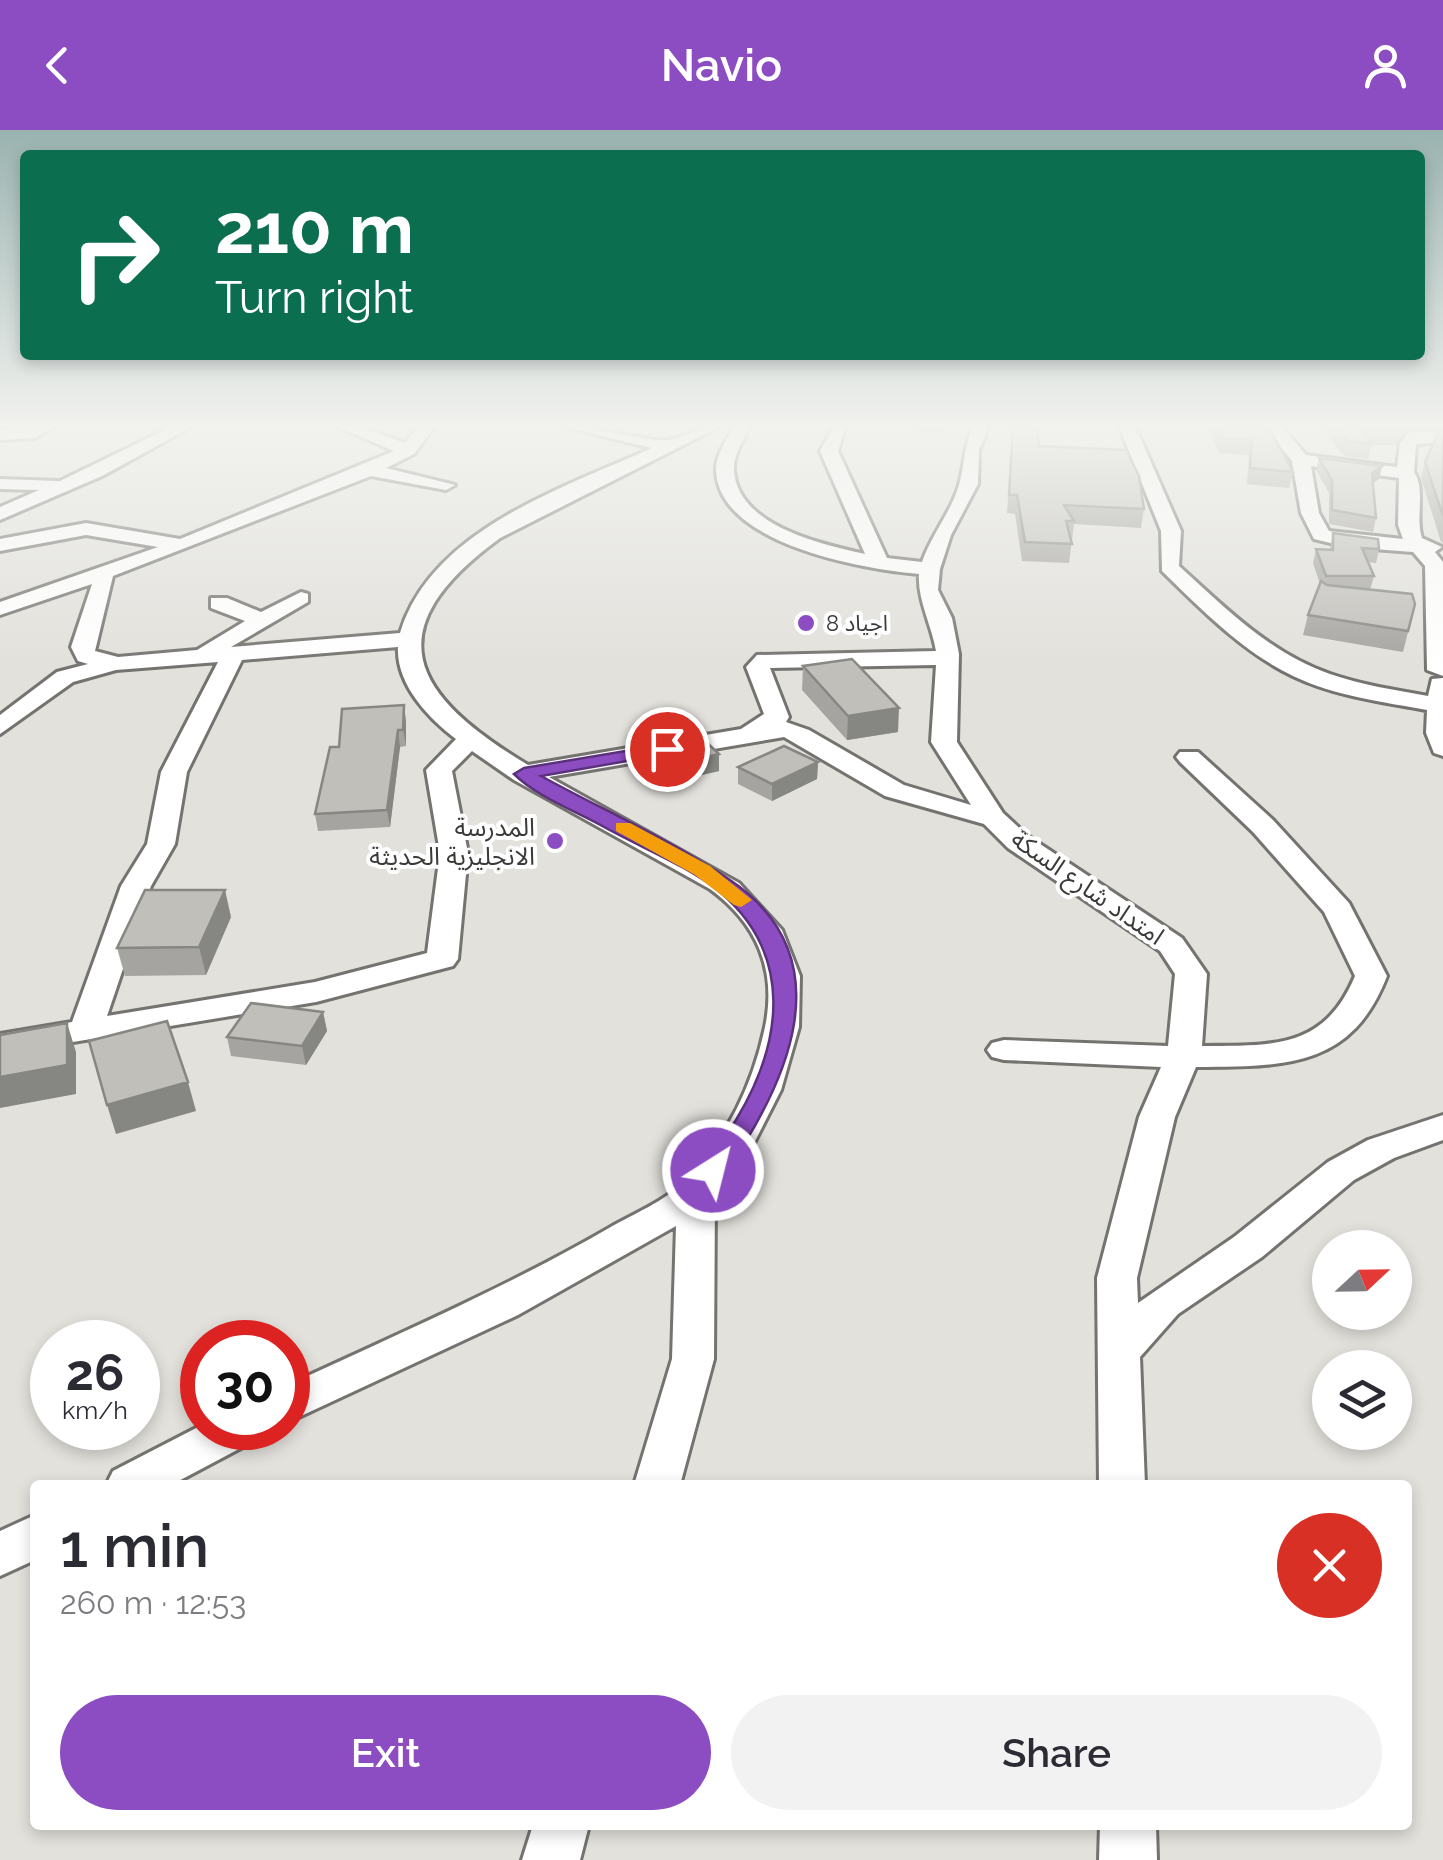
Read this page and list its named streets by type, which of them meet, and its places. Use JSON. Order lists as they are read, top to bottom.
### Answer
{
  "streets": {
    "street": ["امتداد شارع السكة"]
  },
  "places": ["اجياد 8", "المدرسة الانجليزية الحديثة"],
  "north": "right",
  "page": {
    "header": "Navio",
    "turn": ["210 m", "Turn right"],
    "speed": "26 km/h",
    "limit": "30",
    "heading": ["1 min", "260 m · 12:53"],
    "buttons": ["Exit", "Share"]
  }
}
